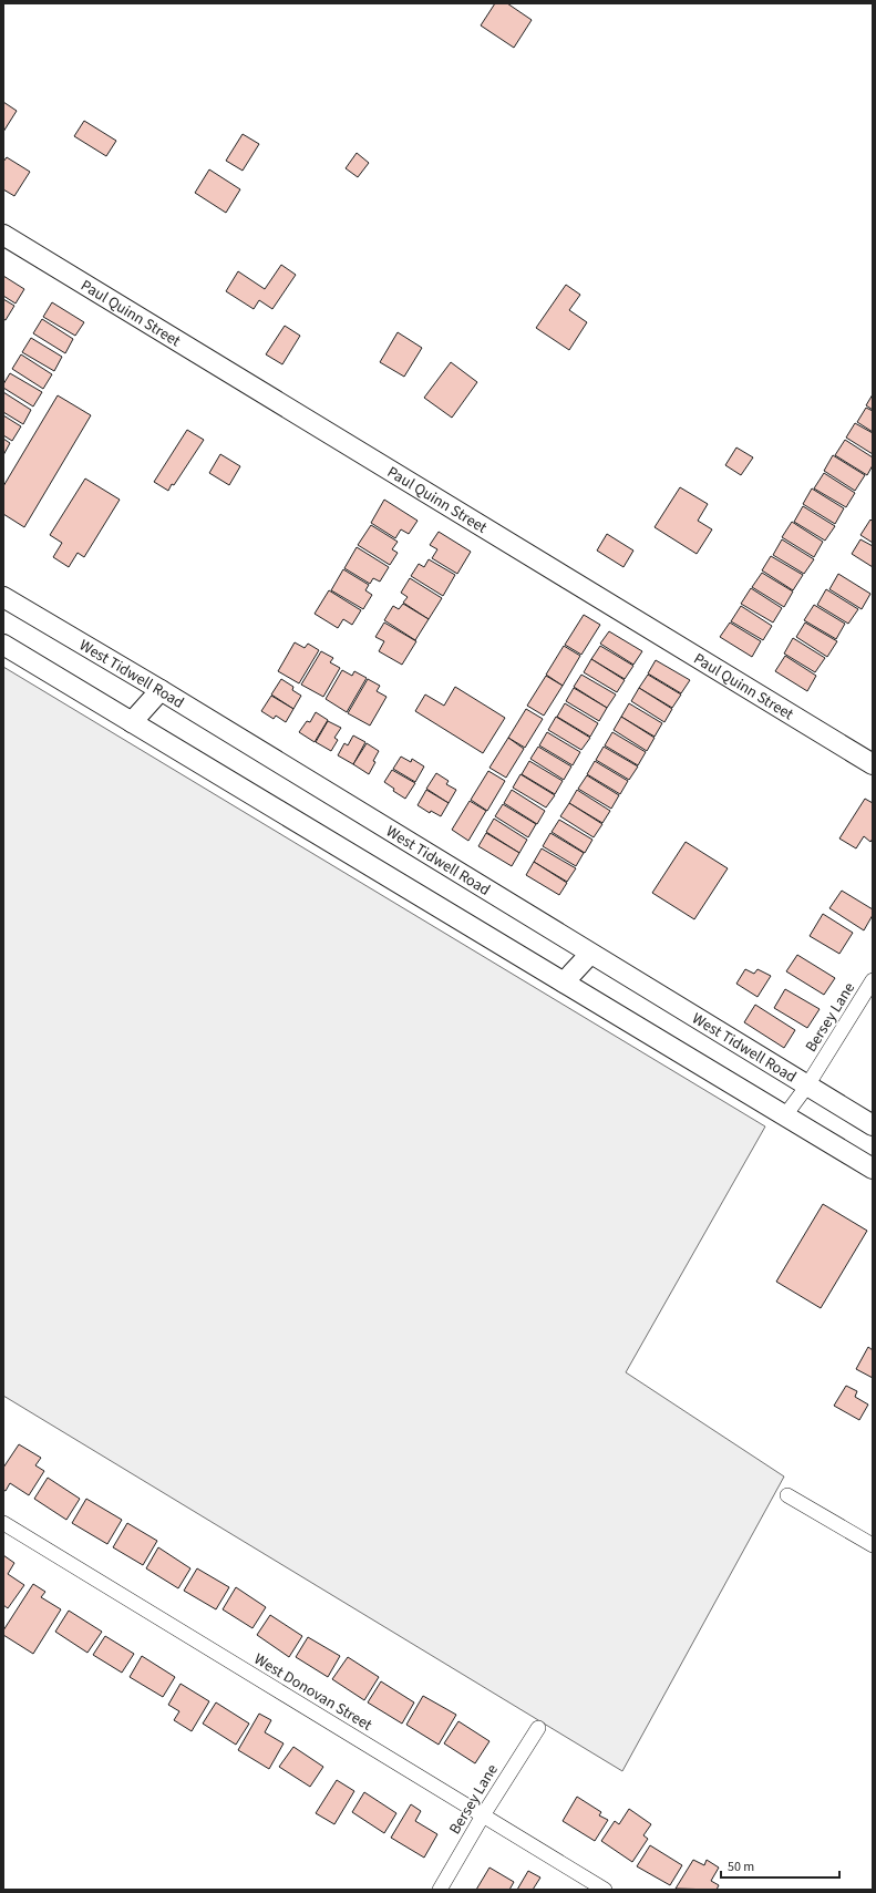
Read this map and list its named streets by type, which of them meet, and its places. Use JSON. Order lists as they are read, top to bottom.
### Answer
{
  "streets": {
    "main road": ["Paul Quinn Street", "West Tidwell Road"],
    "street": ["Bersey Lane", "West Donovan Street"]
  },
  "crossings": [
    ["West Tidwell Road", "Bersey Lane"],
    ["Bersey Lane", "West Donovan Street"]
  ],
  "scale_bar": "50 m"
}
